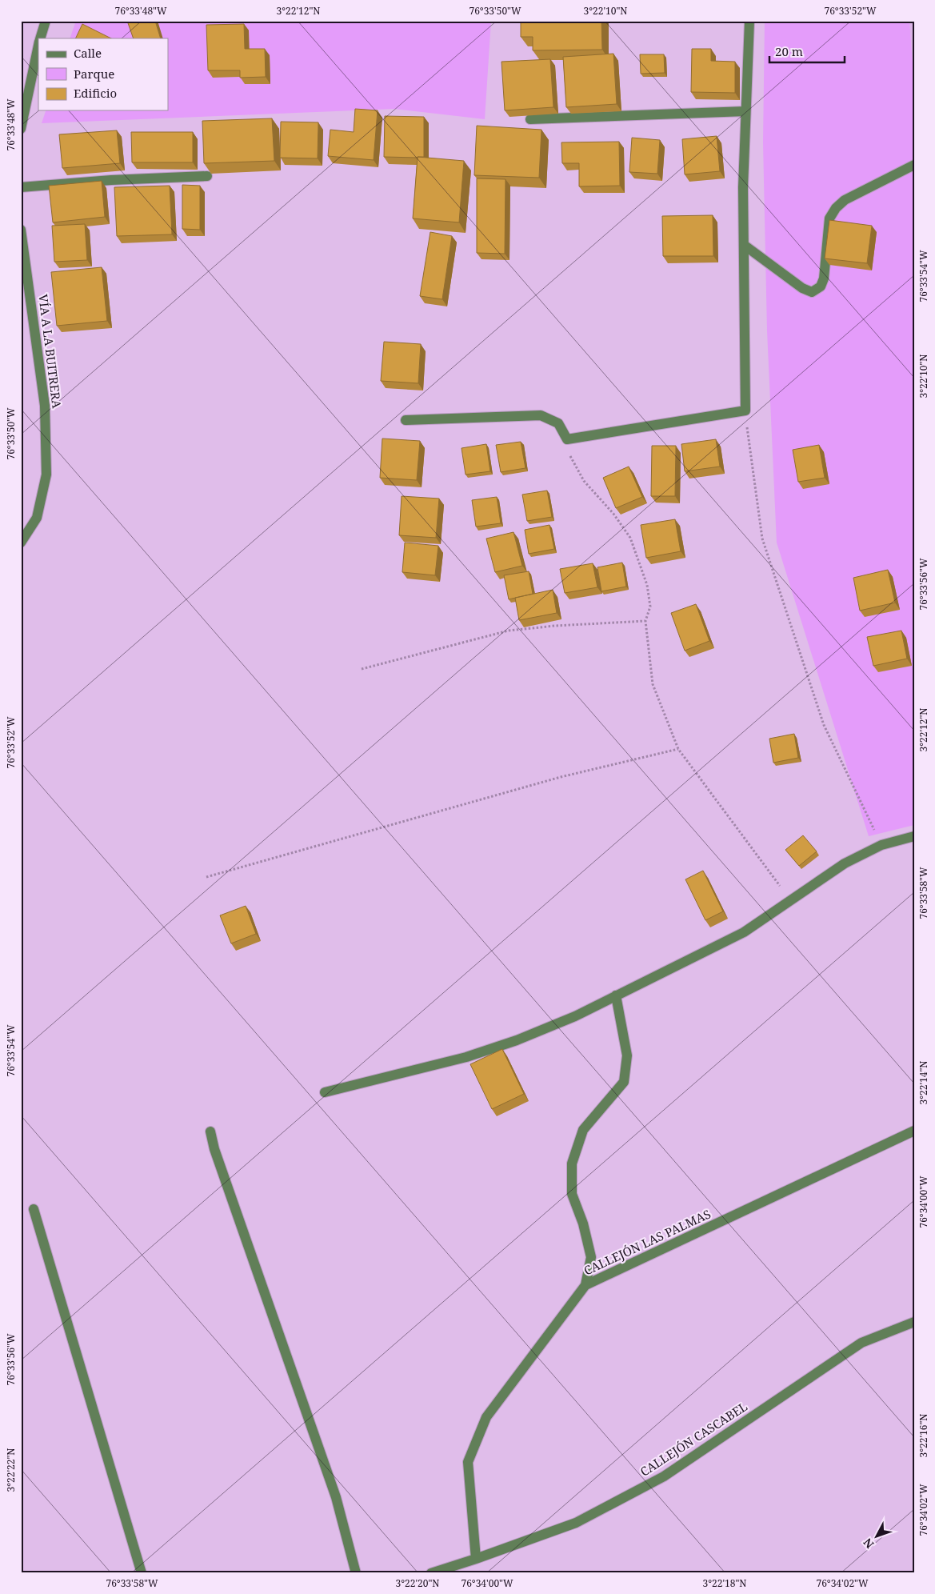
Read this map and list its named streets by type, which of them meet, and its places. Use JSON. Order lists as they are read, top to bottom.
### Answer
{
  "streets": {
    "street": ["VÍA A LA BUITRERA", "CALLEJÓN LAS PALMAS", "CALLEJÓN CASCABEL"]
  },
  "crossings": [
    ["CALLEJÓN LAS PALMAS", "CALLEJÓN CASCABEL"]
  ],
  "legend": ["Calle", "Parque", "Edificio"],
  "scale_bar": "20 m",
  "north": "bottom left",
  "coordinates": [
    "76°33'48\"W",
    "3°22'12\"N",
    "76°33'50\"W",
    "3°22'10\"N",
    "76°33'52\"W",
    "76°33'54\"W",
    "76°33'56\"W",
    "76°33'58\"W",
    "3°22'14\"N",
    "76°34'00\"W",
    "3°22'16\"N",
    "3°22'22\"N",
    "76°34'02\"W",
    "3°22'20\"N",
    "3°22'18\"N"
  ]
}
